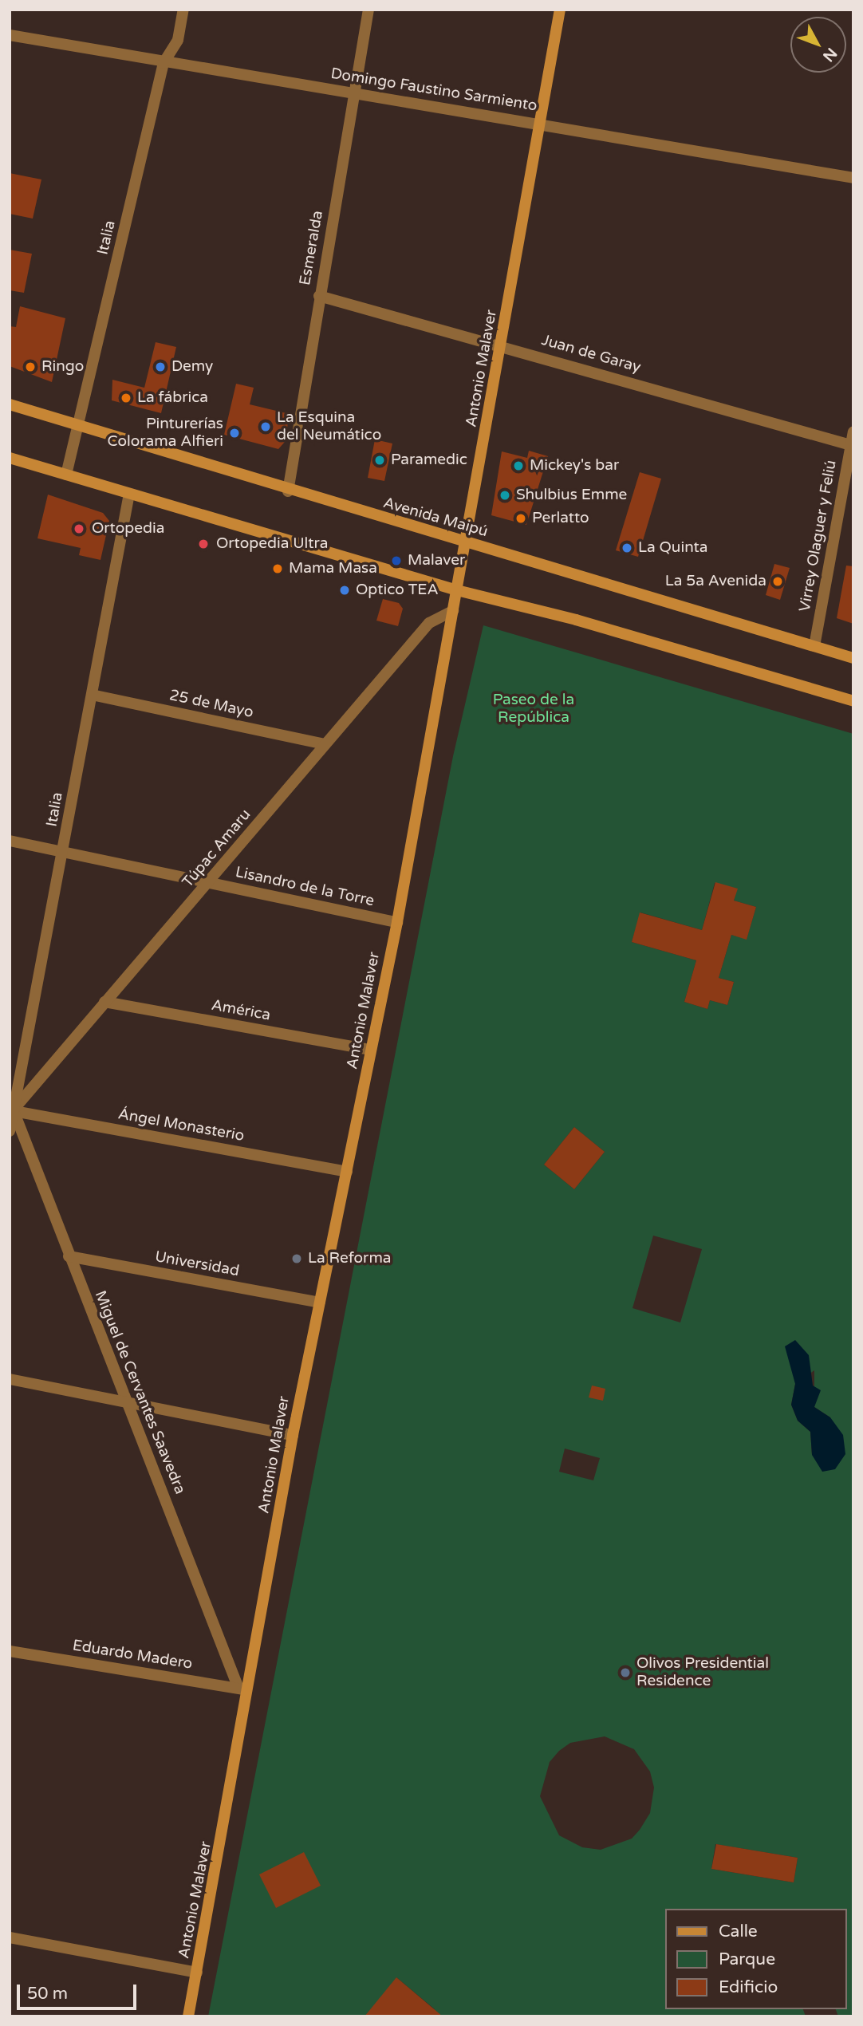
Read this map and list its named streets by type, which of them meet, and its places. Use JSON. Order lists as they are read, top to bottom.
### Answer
{
  "streets": {
    "street": [
      "Domingo Faustino Sarmiento",
      "Italia",
      "Esmeralda",
      "Juan de Garay",
      "Antonio Malaver",
      "Avenida Maipú",
      "Virrey Olaguer y Feliú",
      "25 de Mayo",
      "Túpac Amaru",
      "Lisandro de la Torre",
      "América",
      "Ángel Monasterio",
      "Universidad",
      "Miguel de Cervantes Saavedra",
      "Eduardo Madero"
    ]
  },
  "crossings": [
    ["Domingo Faustino Sarmiento", "Italia"],
    ["Domingo Faustino Sarmiento", "Esmeralda"],
    ["Domingo Faustino Sarmiento", "Antonio Malaver"],
    ["Italia", "Avenida Maipú"],
    ["Italia", "25 de Mayo"],
    ["Italia", "Túpac Amaru"],
    ["Italia", "Lisandro de la Torre"],
    ["Italia", "Ángel Monasterio"],
    ["Italia", "Miguel de Cervantes Saavedra"],
    ["Esmeralda", "Juan de Garay"],
    ["Esmeralda", "Avenida Maipú"],
    ["Juan de Garay", "Antonio Malaver"],
    ["Juan de Garay", "Virrey Olaguer y Feliú"],
    ["Antonio Malaver", "Avenida Maipú"],
    ["Antonio Malaver", "Túpac Amaru"],
    ["Antonio Malaver", "Lisandro de la Torre"],
    ["Antonio Malaver", "América"],
    ["Antonio Malaver", "Ángel Monasterio"],
    ["Antonio Malaver", "Universidad"],
    ["Antonio Malaver", "Eduardo Madero"],
    ["Avenida Maipú", "Virrey Olaguer y Feliú"],
    ["25 de Mayo", "Túpac Amaru"],
    ["Túpac Amaru", "Lisandro de la Torre"],
    ["Túpac Amaru", "América"],
    ["Túpac Amaru", "Ángel Monasterio"],
    ["Túpac Amaru", "Miguel de Cervantes Saavedra"],
    ["Ángel Monasterio", "Miguel de Cervantes Saavedra"],
    ["Universidad", "Miguel de Cervantes Saavedra"],
    ["Miguel de Cervantes Saavedra", "Eduardo Madero"]
  ],
  "parks": ["Paseo de la República"],
  "places": [
    "Ringo",
    "Demy",
    "La fábrica",
    "La Esquina del Neumático",
    "Pinturerías Colorama Alfieri",
    "Paramedic",
    "Mickey's bar",
    "Shulbius Emme",
    "Perlatto",
    "Ortopedia",
    "Ortopedia Ultra",
    "La Quinta",
    "Malaver",
    "Mama Masa",
    "La 5a Avenida",
    "Optico TEA",
    "La Reforma",
    "Olivos Presidential Residence"
  ],
  "legend": ["Calle", "Parque", "Edificio"],
  "scale_bar": "50 m",
  "north": "bottom right"
}
